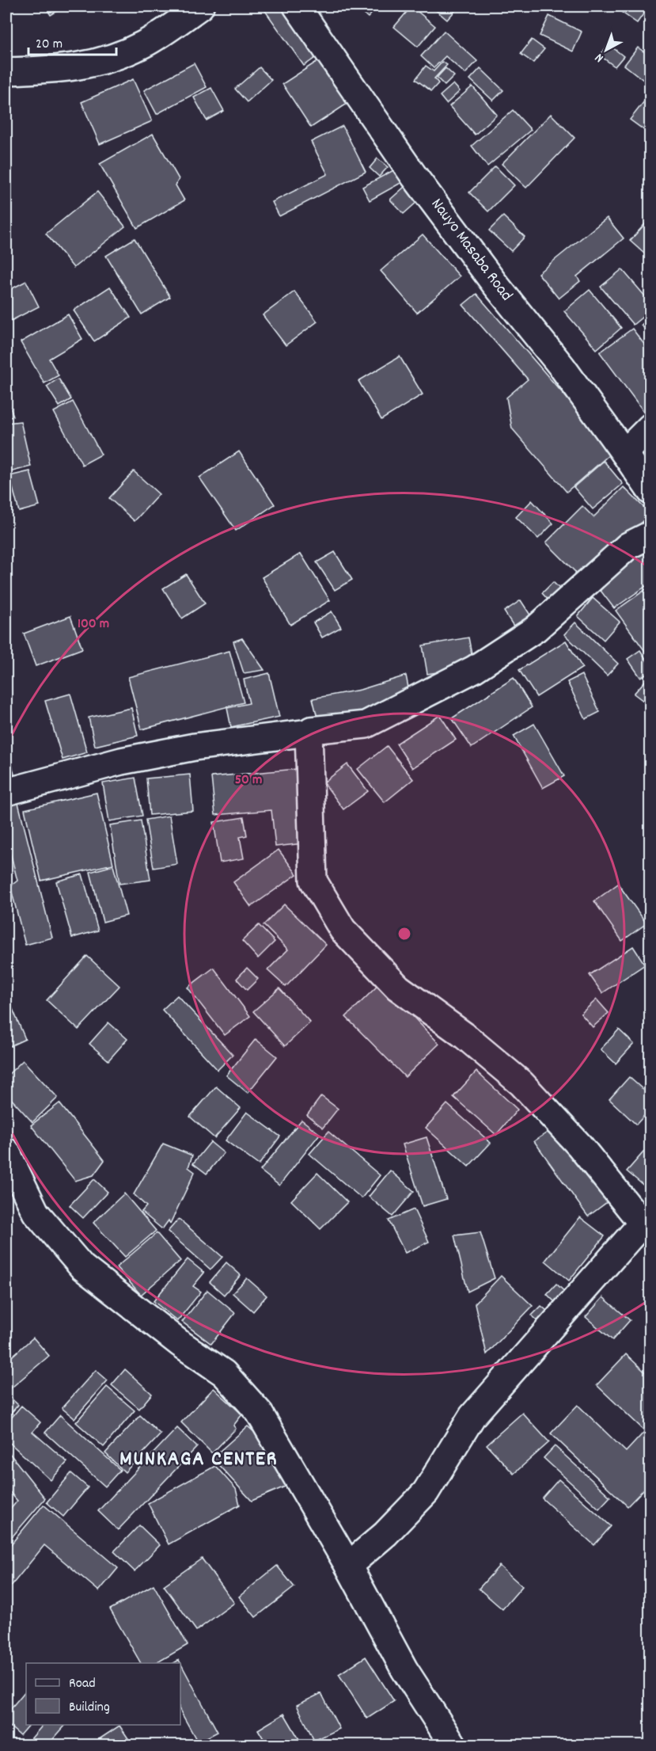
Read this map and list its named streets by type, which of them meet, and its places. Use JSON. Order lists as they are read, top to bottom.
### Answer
{
  "streets": {
    "street": ["Nauyo Masaba Road"]
  },
  "districts": ["MUNKAGA CENTER"],
  "legend": ["Road", "Building"],
  "scale_bar": "20 m",
  "north": "bottom left",
  "rings": ["100 m", "50 m"]
}
